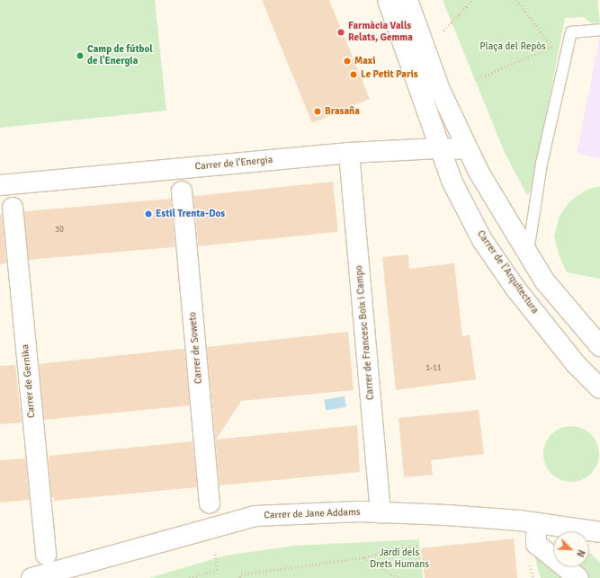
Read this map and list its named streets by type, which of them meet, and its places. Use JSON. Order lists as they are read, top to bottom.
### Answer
{
  "streets": {
    "street": [
      "Carrer de l'Energia",
      "Carrer de l'Arquitectura",
      "Carrer de Francesc Boix i Campo",
      "Carrer de Soweto",
      "Carrer de Gernika",
      "Carrer de Jane Addams"
    ]
  },
  "crossings": [
    ["Carrer de l'Energia", "Carrer de l'Arquitectura"],
    ["Carrer de l'Energia", "Carrer de Francesc Boix i Campo"],
    ["Carrer de Francesc Boix i Campo", "Carrer de Jane Addams"]
  ],
  "parks": ["Plaça del Repòs", "Jardí dels Drets Humans"],
  "places": [
    "Farmàcia Valls Relats, Gemma",
    "Camp de fútbol de l'Energia",
    "Maxi",
    "Le Petit Paris",
    "Brasaña",
    "Estil Trenta-Dos"
  ],
  "house_numbers": ["30", "1-11"],
  "north": "bottom right"
}
